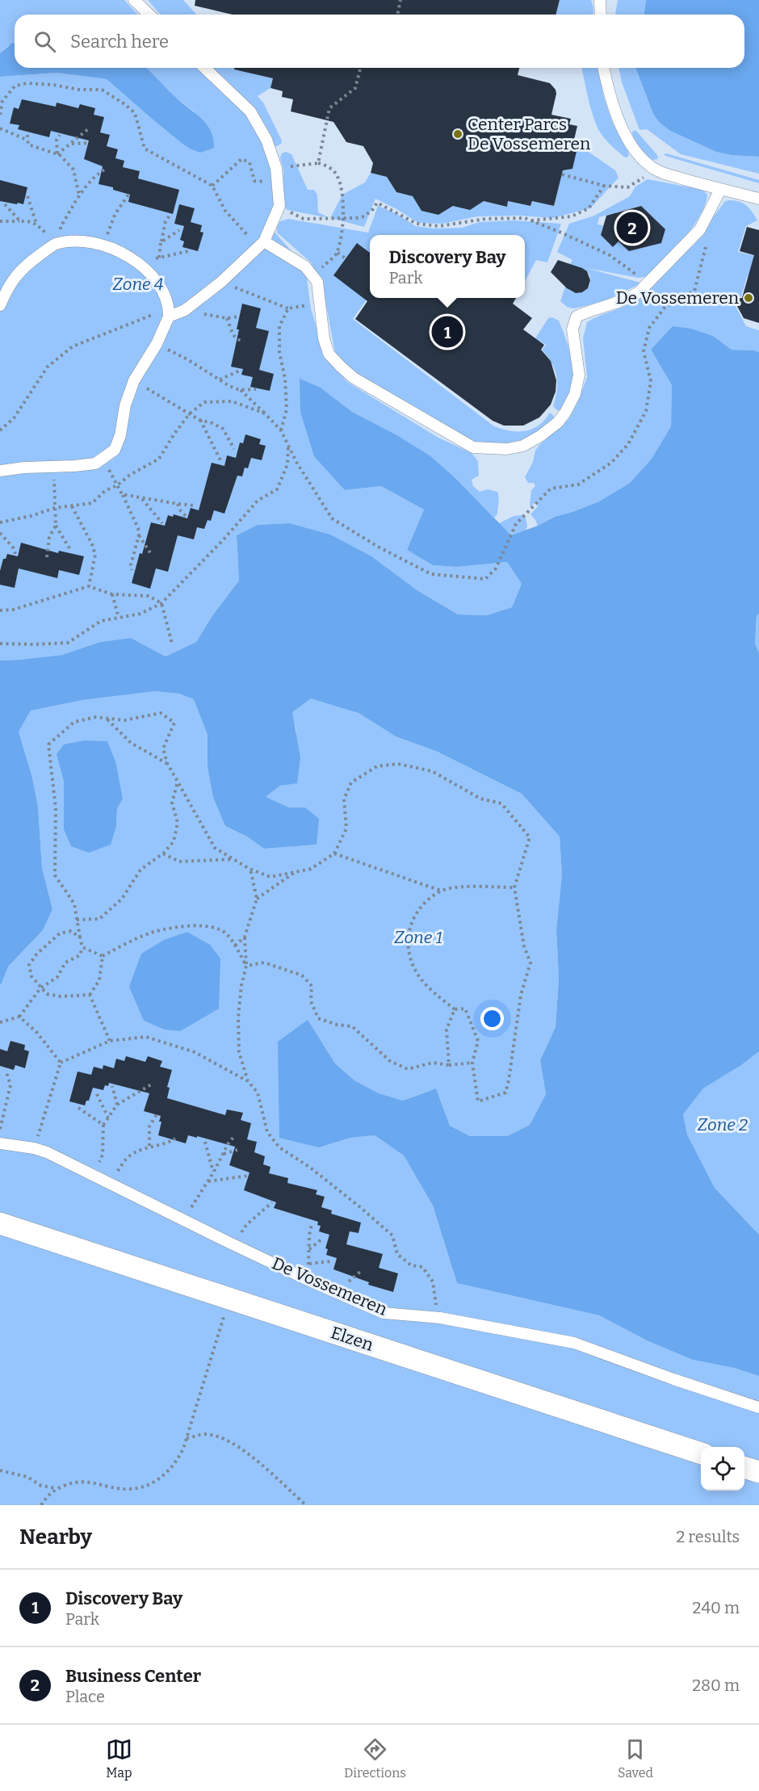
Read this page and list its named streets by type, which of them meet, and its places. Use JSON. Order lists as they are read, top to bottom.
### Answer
{
  "streets": {
    "street": ["Elzen"],
    "lane": ["De Vossemeren"]
  },
  "parks": ["Zone 4", "Zone 1", "Zone 2"],
  "places": ["Center Parcs De Vossemeren", "De Vossemeren"],
  "page": {
    "search": "Search here",
    "pins": ["2", "1"],
    "popup": ["Discovery Bay", "Park"],
    "heading": ["Nearby", "2 results"],
    "list": [
      {
        "mark": "1",
        "name": "Discovery Bay",
        "note": "Park",
        "value": "240 m"
      },
      {
        "mark": "2",
        "name": "Business Center",
        "note": "Place",
        "value": "280 m"
      }
    ],
    "nav": ["Map", "Directions", "Saved"]
  }
}
